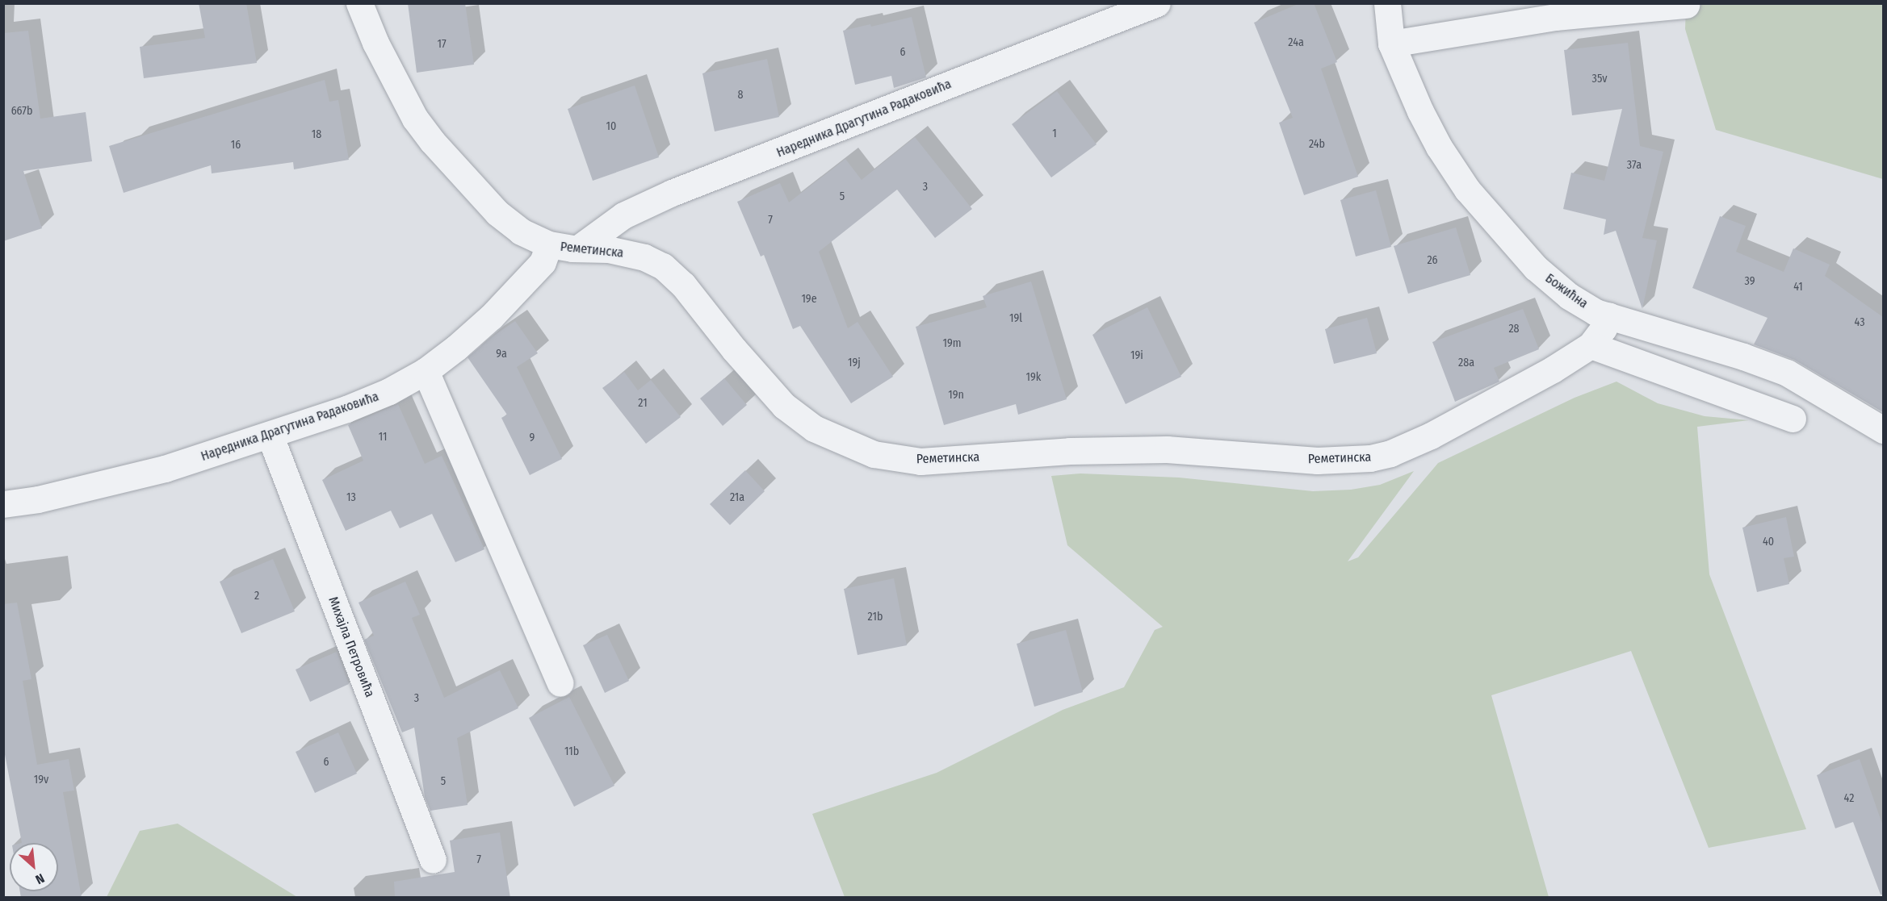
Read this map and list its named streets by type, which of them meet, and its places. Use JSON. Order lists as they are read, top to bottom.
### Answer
{
  "streets": {
    "street": [
      "Наредника Драгутина Радаковића",
      "Реметинска",
      "Божићна",
      "Михајла Петровића"
    ]
  },
  "crossings": [
    ["Наредника Драгутина Радаковића", "Реметинска"],
    ["Наредника Драгутина Радаковића", "Михајла Петровића"],
    ["Реметинска", "Божићна"]
  ],
  "house_numbers": [
    "24a",
    "17",
    "6",
    "35v",
    "8",
    "667b",
    "10",
    "1",
    "18",
    "24b",
    "16",
    "37a",
    "3",
    "5",
    "7",
    "26",
    "39",
    "41",
    "19e",
    "19l",
    "43",
    "28",
    "19m",
    "9a",
    "19i",
    "19j",
    "28a",
    "19k",
    "19n",
    "21",
    "11",
    "9",
    "13",
    "21a",
    "40",
    "2",
    "21b",
    "3",
    "11b",
    "6",
    "19v",
    "5",
    "42",
    "7"
  ],
  "north": "bottom right"
}
